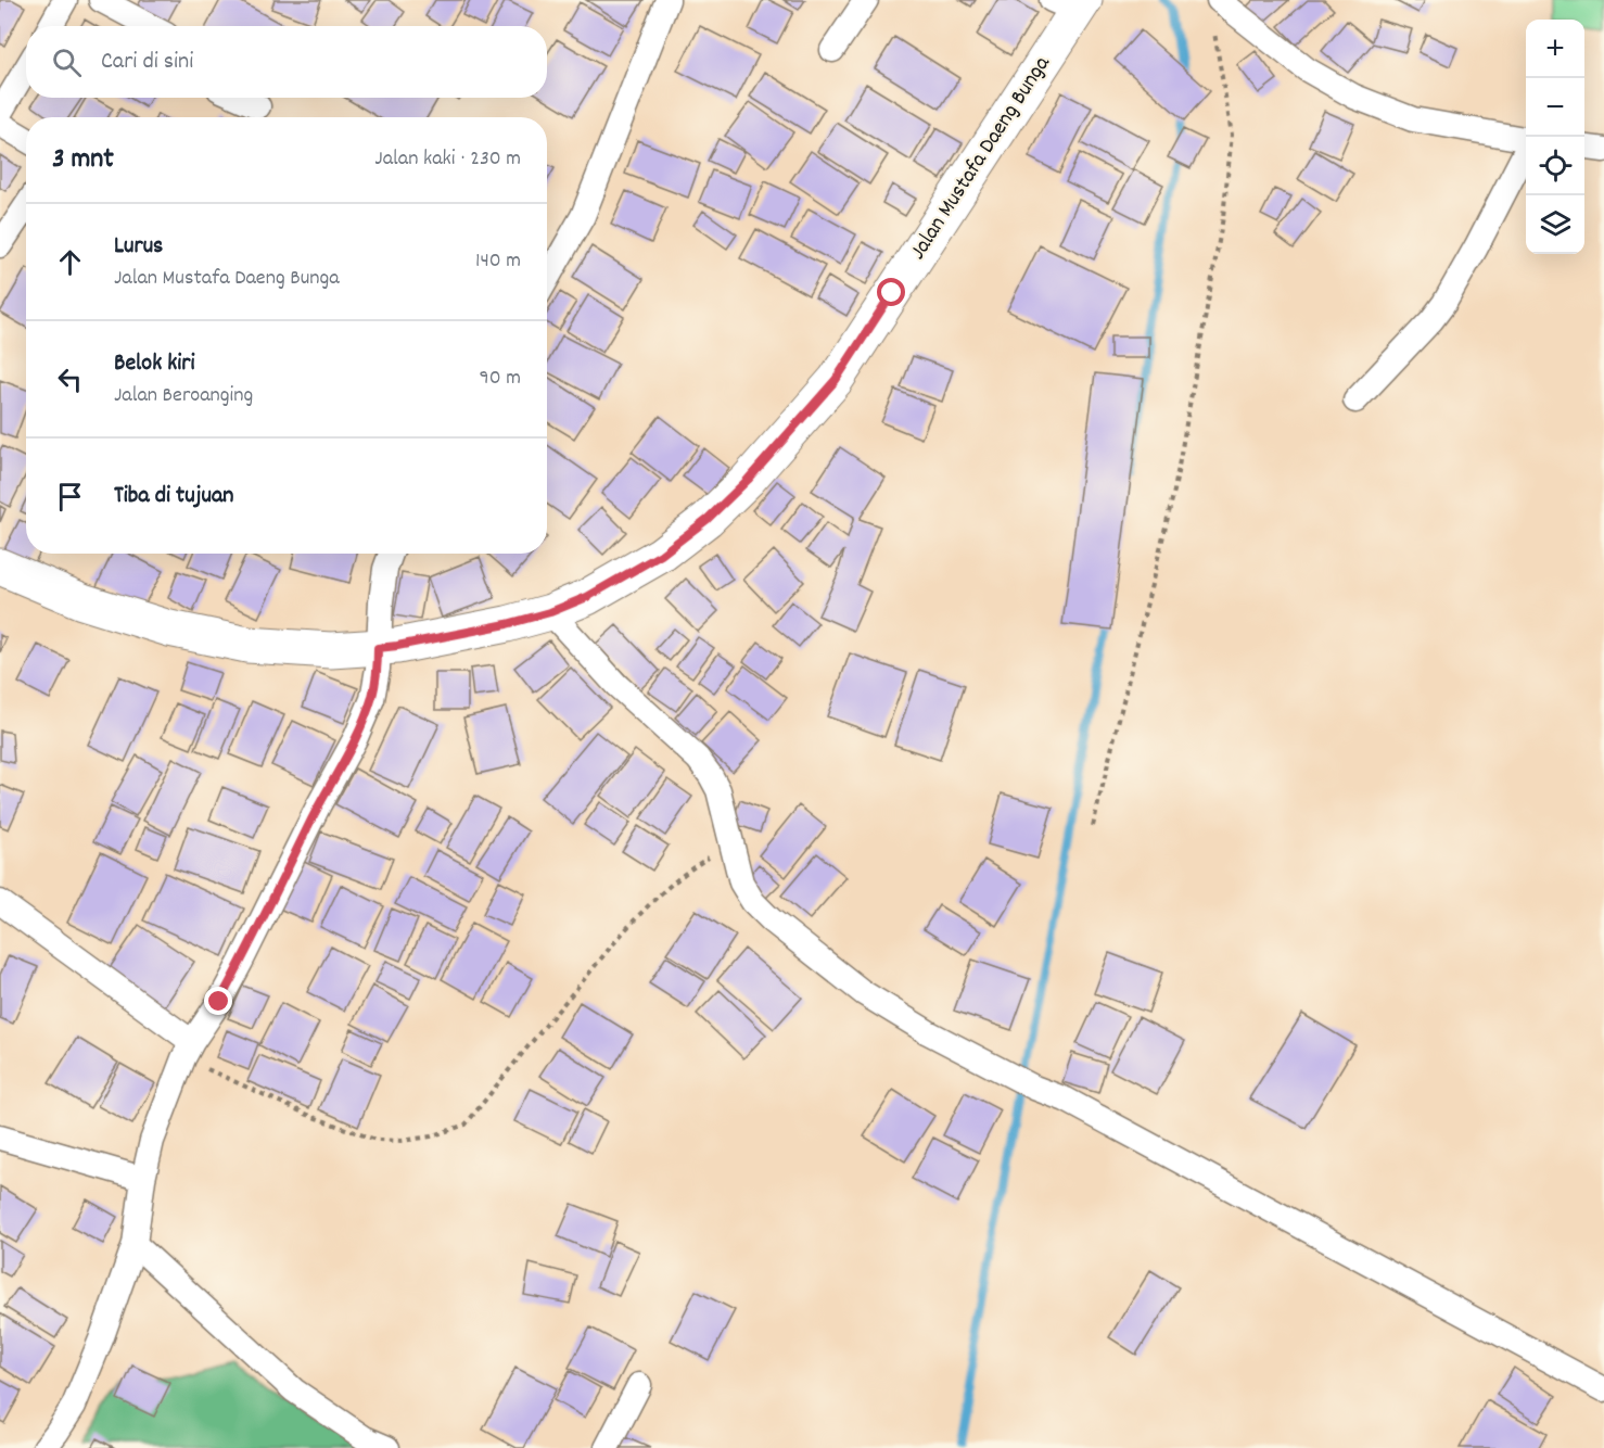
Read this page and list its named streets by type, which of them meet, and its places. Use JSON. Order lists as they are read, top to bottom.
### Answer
{
  "streets": {
    "main road": ["Jalan Mustafa Daeng Bunga"]
  },
  "page": {
    "map_buttons": ["+", "−"],
    "search": "Cari di sini",
    "heading": ["3 mnt", "Jalan kaki · 230 m"],
    "list": [
      ["Lurus", "Jalan Mustafa Daeng Bunga", "140 m"],
      ["Belok kiri", "Jalan Beroanging", "90 m"],
      "Tiba di tujuan"
    ]
  }
}
